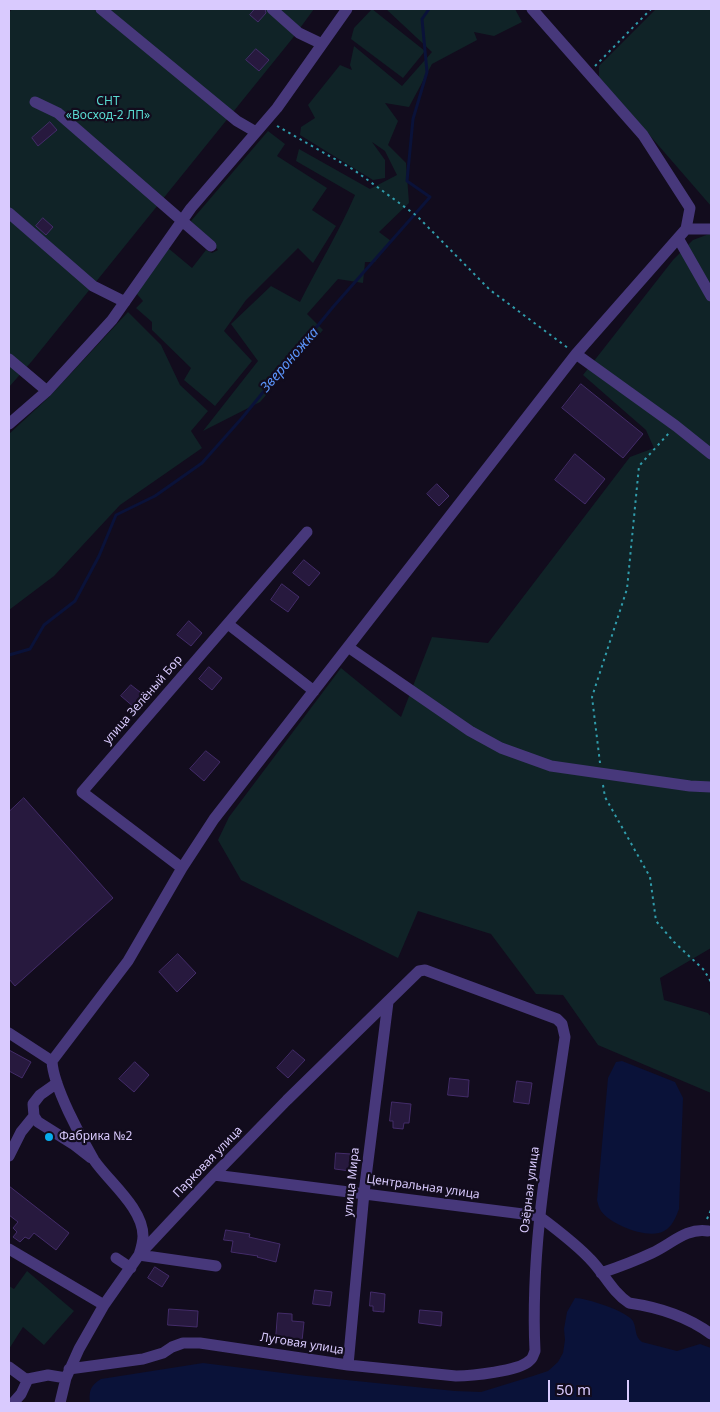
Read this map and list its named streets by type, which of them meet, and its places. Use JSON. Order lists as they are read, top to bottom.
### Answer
{
  "streets": {
    "street": [
      "улица Зелёный Бор",
      "Парковая улица",
      "улица Мира",
      "Центральная улица",
      "Озёрная улица",
      "Луговая улица"
    ]
  },
  "crossings": [
    ["Парковая улица", "улица Мира"],
    ["Парковая улица", "Центральная улица"],
    ["Парковая улица", "Озёрная улица"],
    ["Парковая улица", "Луговая улица"],
    ["улица Мира", "Центральная улица"],
    ["улица Мира", "Луговая улица"],
    ["Центральная улица", "Озёрная улица"],
    ["Озёрная улица", "Луговая улица"]
  ],
  "water": ["Звероножка"],
  "parks": ["СНТ «Восход-2 ЛП»"],
  "places": ["Фабрика №2"],
  "scale_bar": "50 m"
}
